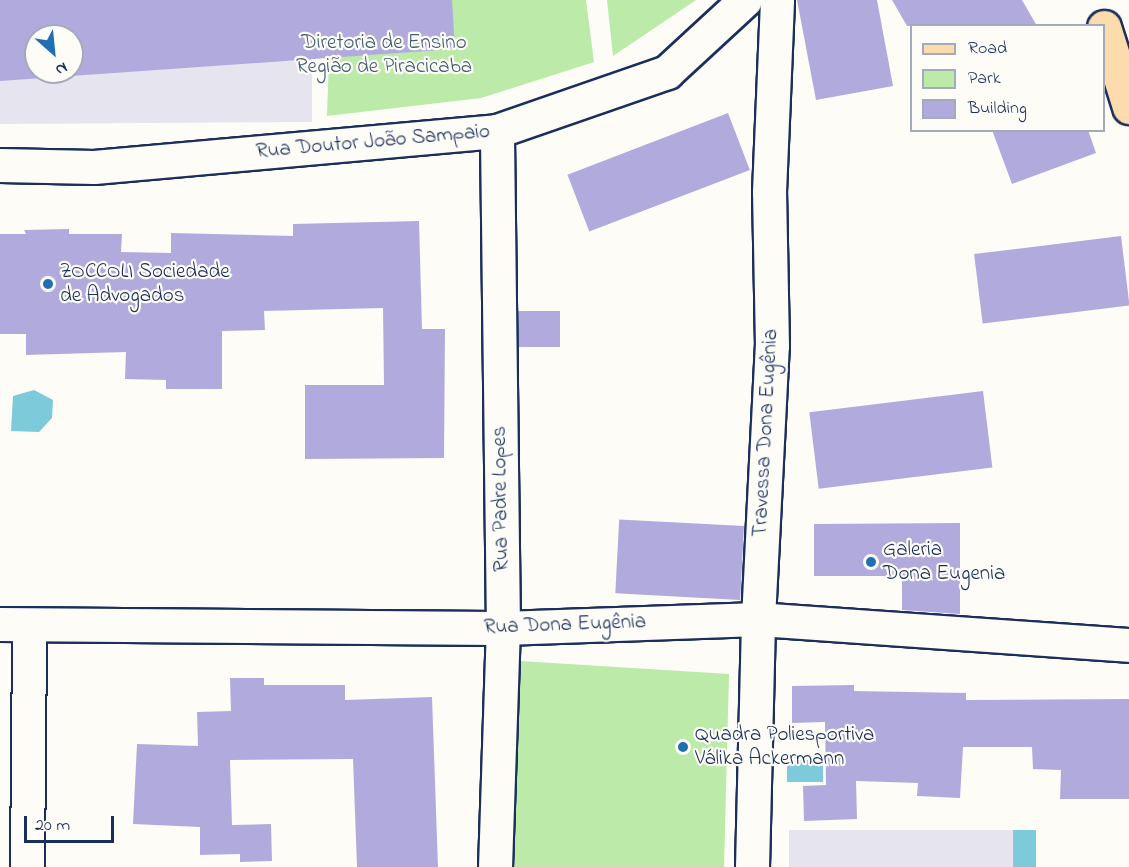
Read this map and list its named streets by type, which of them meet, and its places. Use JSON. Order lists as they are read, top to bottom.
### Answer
{
  "streets": {
    "street": [
      "Rua Doutor João Sampaio",
      "Travessa Dona Eugênia",
      "Rua Padre Lopes",
      "Rua Dona Eugênia"
    ]
  },
  "crossings": [
    ["Rua Doutor João Sampaio", "Rua Padre Lopes"],
    ["Travessa Dona Eugênia", "Rua Dona Eugênia"],
    ["Rua Padre Lopes", "Rua Dona Eugênia"]
  ],
  "parks": ["Diretoria de Ensino Região de Piracicaba"],
  "places": ["ZOCCOLI Sociedade de Advogados", "Galeria Dona Eugenia", "Quadra Poliesportiva Válika Ackermann"],
  "legend": ["Road", "Park", "Building"],
  "scale_bar": "20 m",
  "north": "bottom right"
}
